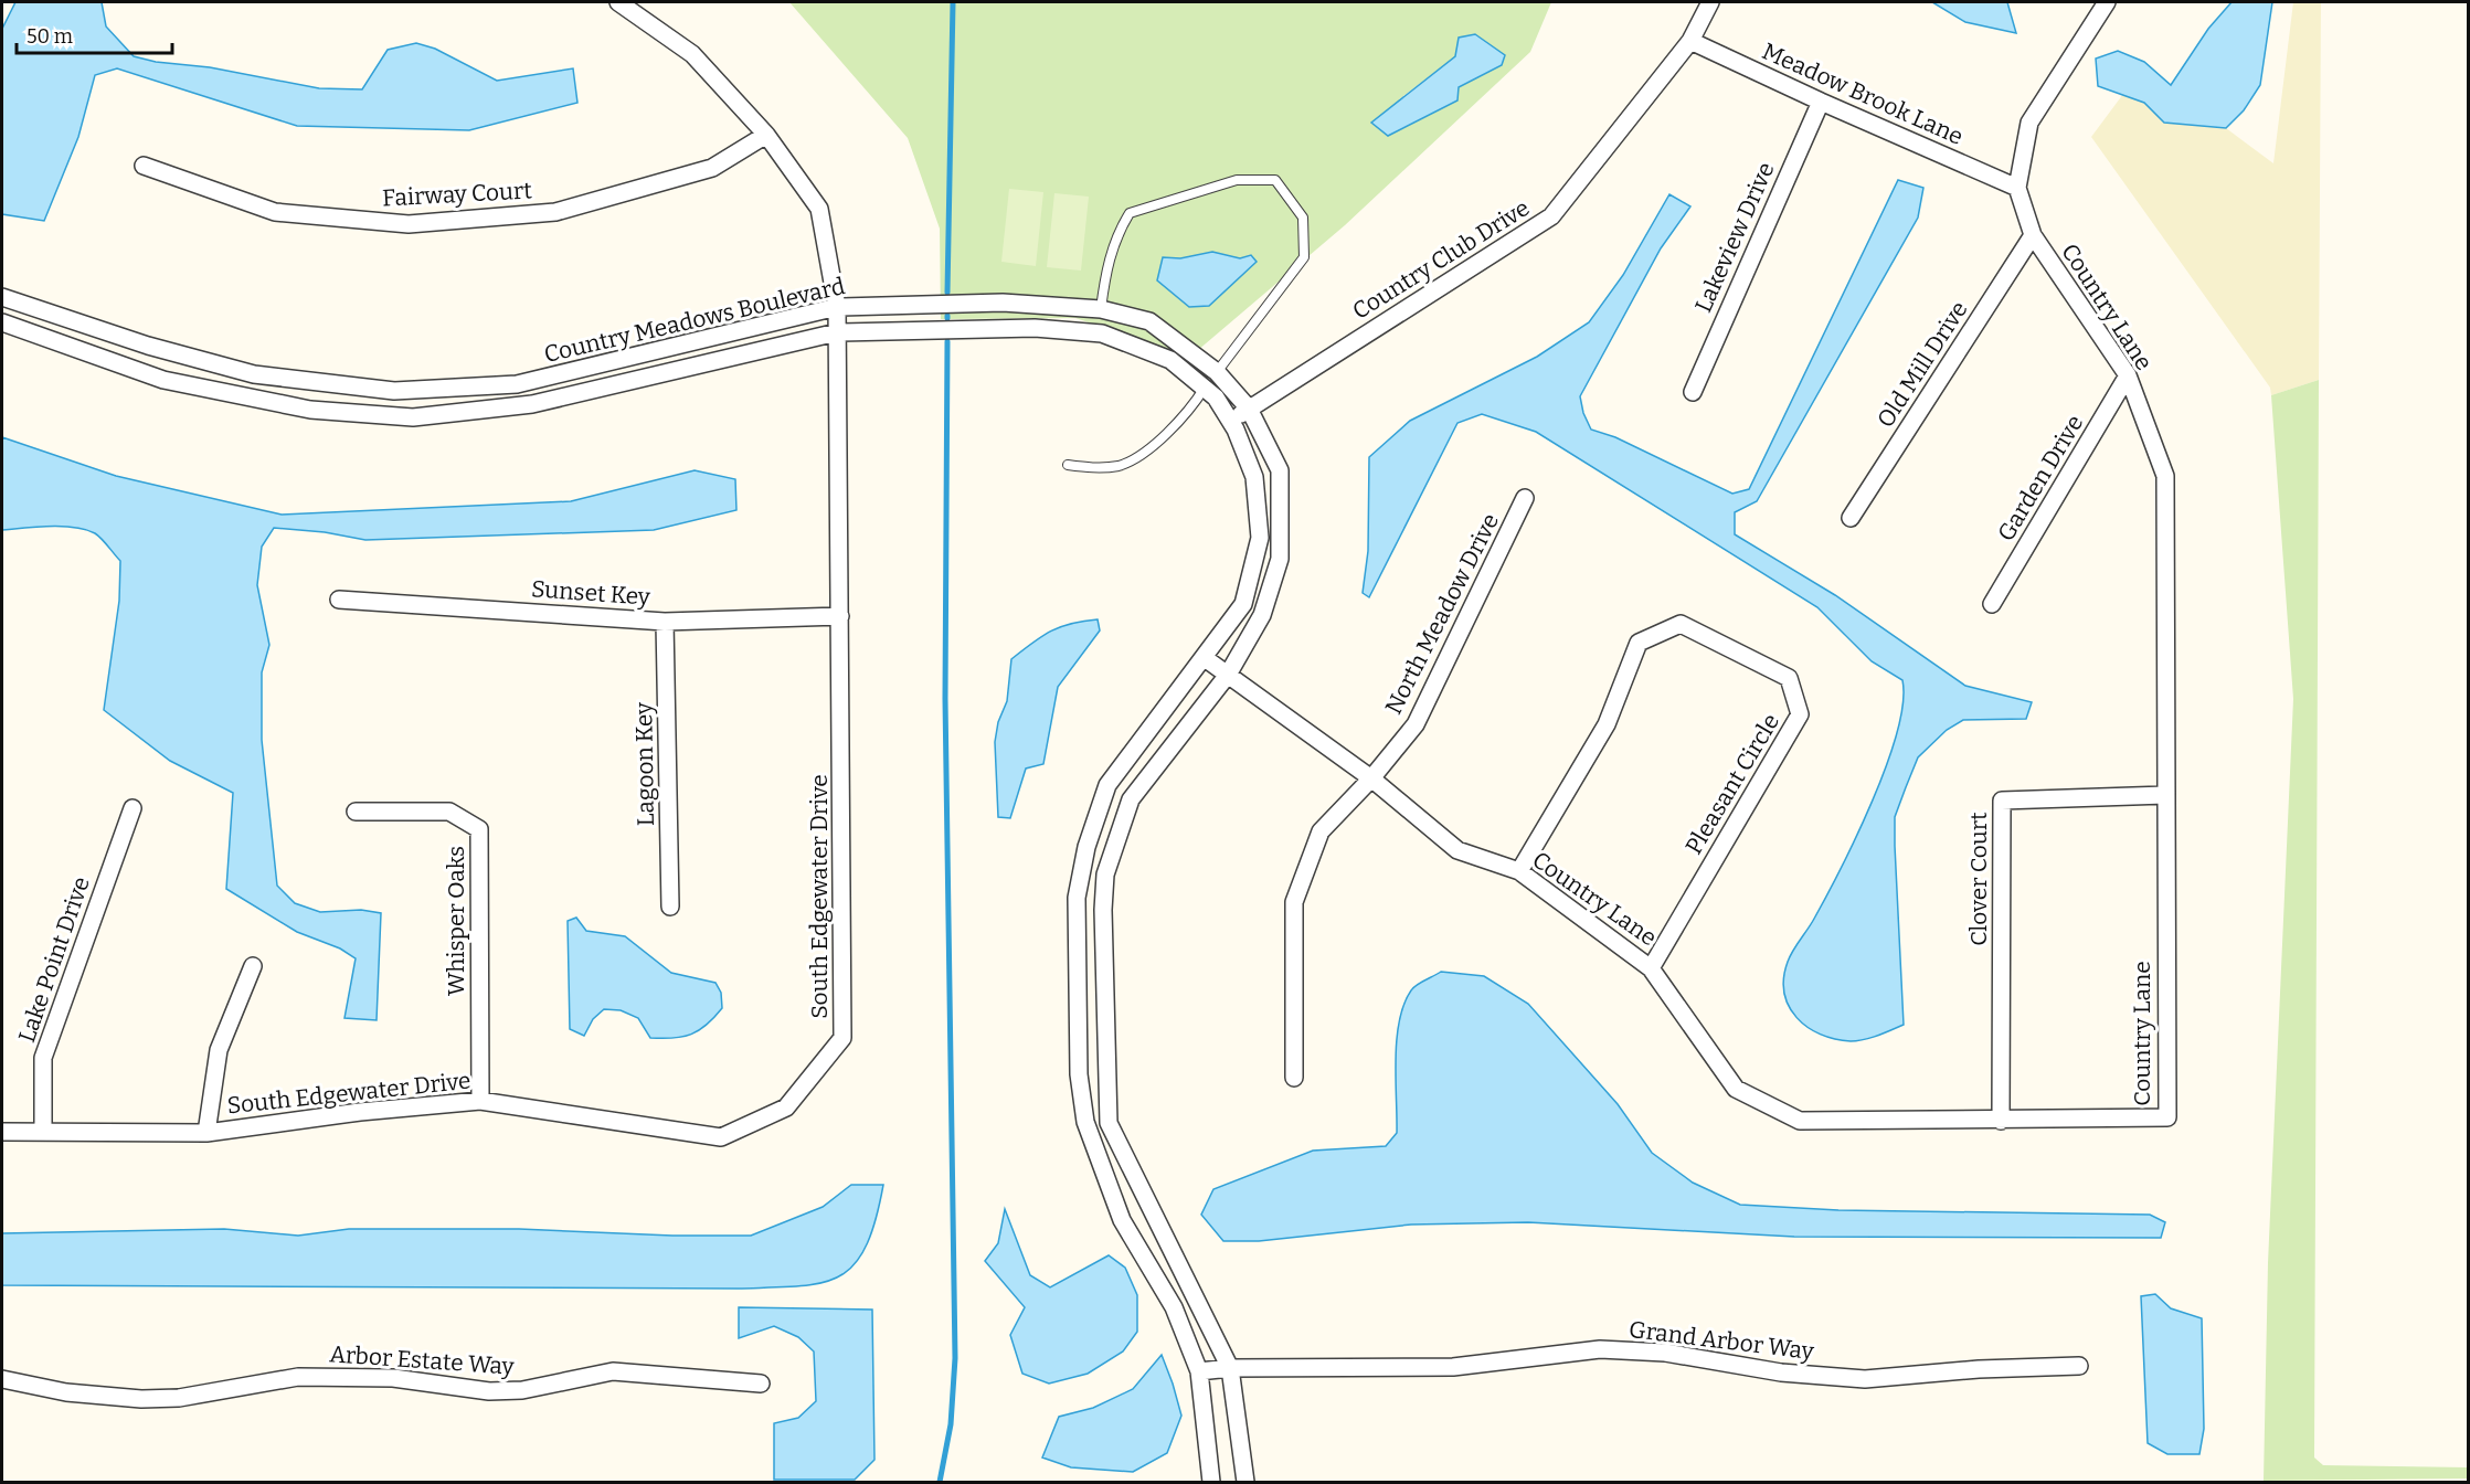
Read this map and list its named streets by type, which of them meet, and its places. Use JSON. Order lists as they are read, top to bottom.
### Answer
{
  "streets": {
    "street": [
      "Meadow Brook Lane",
      "Fairway Court",
      "Lakeview Drive",
      "Country Club Drive",
      "Country Lane",
      "Country Meadows Boulevard",
      "Old Mill Drive",
      "Garden Drive",
      "Sunset Key",
      "North Meadow Drive",
      "Lagoon Key",
      "Pleasant Circle",
      "Clover Court",
      "South Edgewater Drive",
      "Whisper Oaks",
      "Lake Point Drive",
      "Grand Arbor Way",
      "Arbor Estate Way"
    ]
  },
  "crossings": [
    ["Meadow Brook Lane", "Lakeview Drive"],
    ["Meadow Brook Lane", "Country Club Drive"],
    ["Meadow Brook Lane", "Country Lane"],
    ["Fairway Court", "South Edgewater Drive"],
    ["Country Club Drive", "Country Meadows Boulevard"],
    ["Country Lane", "Country Meadows Boulevard"],
    ["Country Lane", "Old Mill Drive"],
    ["Country Lane", "Garden Drive"],
    ["Country Lane", "North Meadow Drive"],
    ["Country Lane", "Pleasant Circle"],
    ["Country Lane", "Clover Court"],
    ["Country Meadows Boulevard", "South Edgewater Drive"],
    ["Country Meadows Boulevard", "Grand Arbor Way"],
    ["Sunset Key", "Lagoon Key"],
    ["Sunset Key", "South Edgewater Drive"],
    ["South Edgewater Drive", "Whisper Oaks"],
    ["South Edgewater Drive", "Lake Point Drive"]
  ],
  "scale_bar": "50 m"
}
